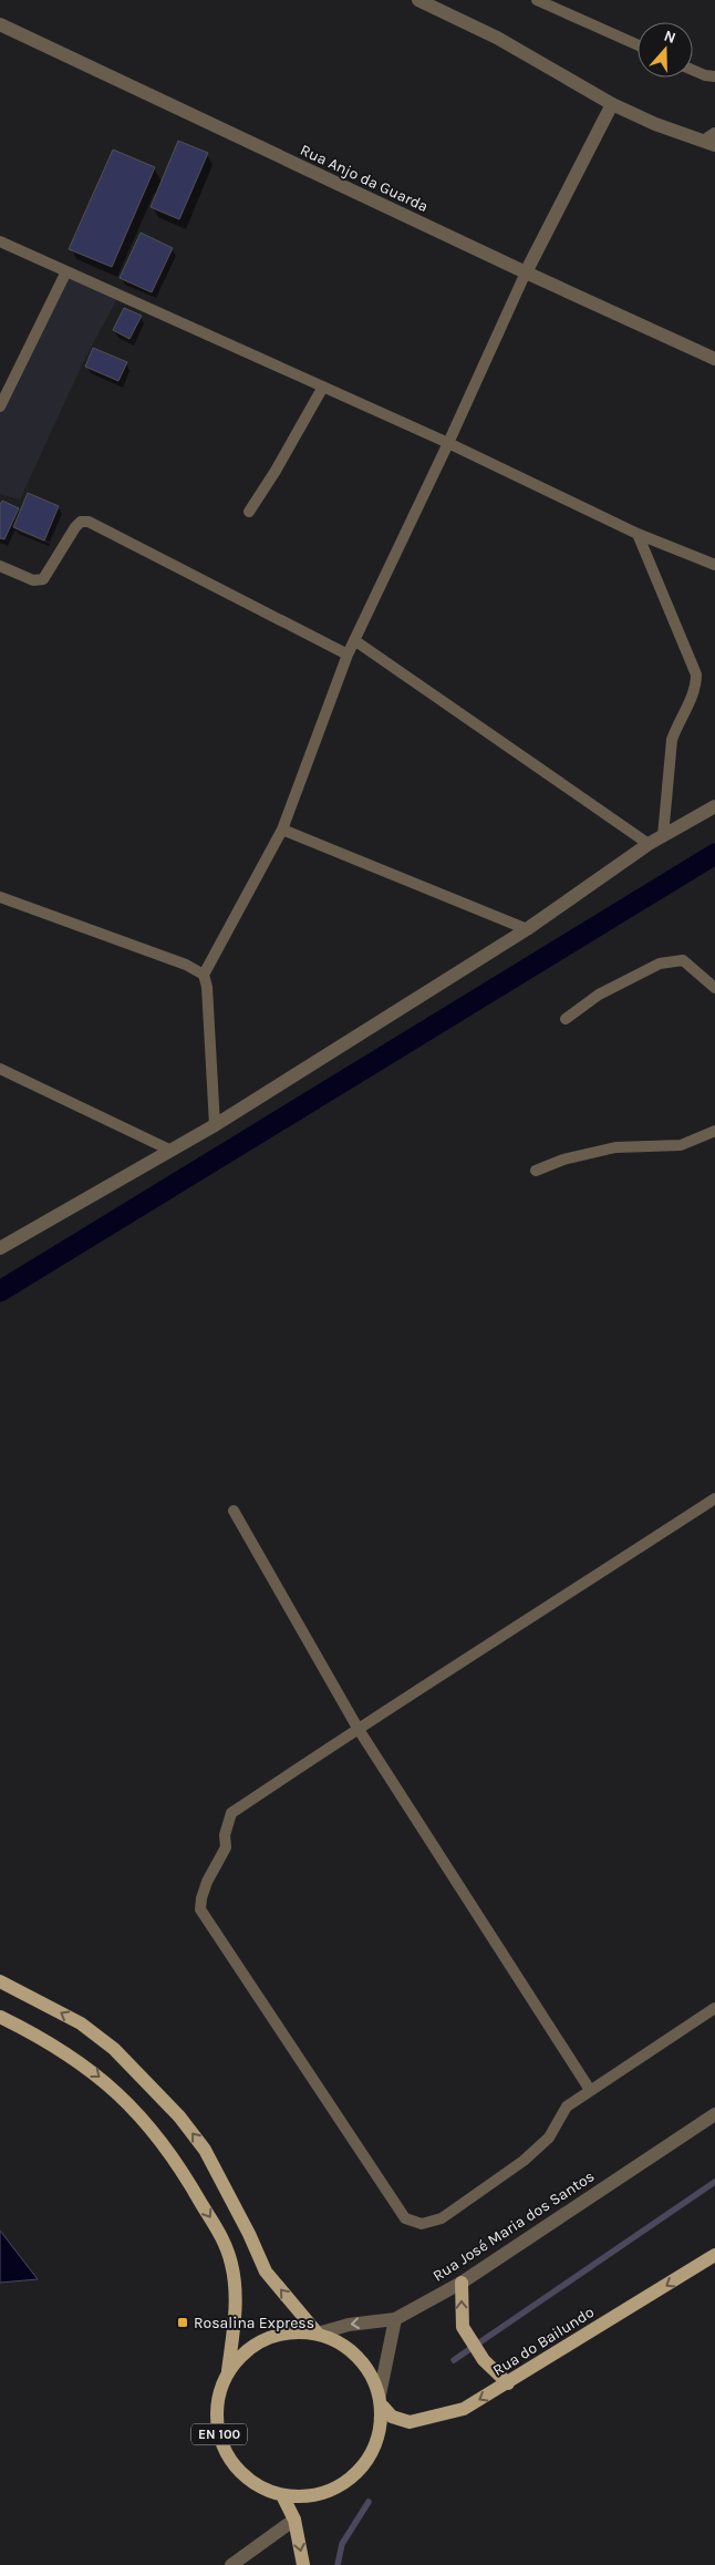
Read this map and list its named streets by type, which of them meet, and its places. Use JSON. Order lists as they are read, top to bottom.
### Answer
{
  "streets": {
    "main road": ["Rua do Bailundo", "EN 100"],
    "street": ["Rua Anjo da Guarda", "Rua José Maria dos Santos"]
  },
  "crossings": [
    ["Rua José Maria dos Santos", "Rua do Bailundo"],
    ["Rua José Maria dos Santos", "EN 100"],
    ["Rua do Bailundo", "EN 100"]
  ],
  "one_way": ["Rua do Bailundo"],
  "places": {
    "transit": ["Rosalina Express"]
  },
  "north": "top"
}
